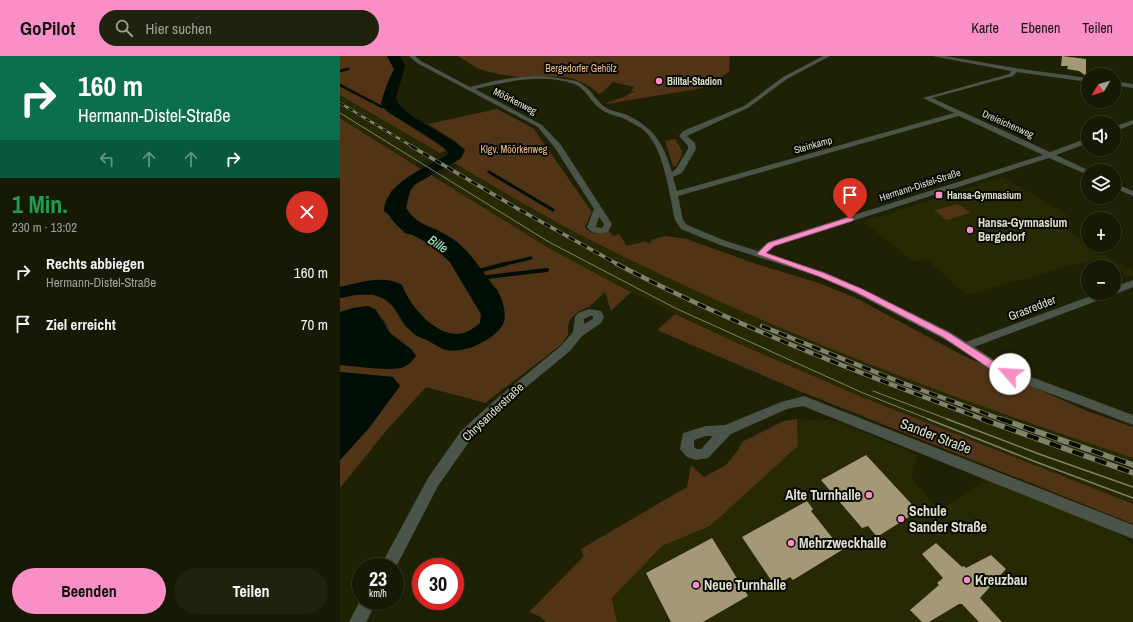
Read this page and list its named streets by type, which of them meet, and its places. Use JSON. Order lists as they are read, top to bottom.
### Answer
{
  "streets": {
    "street": [
      "Möörkenweg",
      "Dreieichenweg",
      "Steinkamp",
      "Hermann-Distel-Straße",
      "Grasredder",
      "Chrysanderstraße",
      "Sander Straße"
    ]
  },
  "crossings": [
    ["Dreieichenweg", "Steinkamp"],
    ["Dreieichenweg", "Hermann-Distel-Straße"]
  ],
  "water": ["Bille"],
  "parks": ["Bergedorfer Gehölz", "Klgv. Möörkenweg"],
  "places": {
    "other": [
      "Billtal-Stadion",
      "Hansa-Gymnasium Bergedorf",
      "Alte Turnhalle",
      "Schule Sander Straße",
      "Mehrzweckhalle",
      "Kreuzbau",
      "Neue Turnhalle"
    ],
    "transit": ["Hansa-Gymnasium"]
  },
  "north": "bottom left",
  "page": {
    "header": "GoPilot",
    "search": "Hier suchen",
    "nav": ["Karte", "Ebenen", "Teilen"],
    "turn": ["160 m", "Hermann-Distel-Straße"],
    "map_buttons": ["+", "−"],
    "heading": ["1 Min.", "230 m · 13:02"],
    "list": [
      {
        "name": "Rechts abbiegen",
        "note": "Hermann-Distel-Straße",
        "value": "160 m"
      },
      {
        "name": "Ziel erreicht",
        "value": "70 m"
      }
    ],
    "speed": "23 km/h",
    "limit": "30",
    "buttons": ["Beenden", "Teilen"]
  }
}
